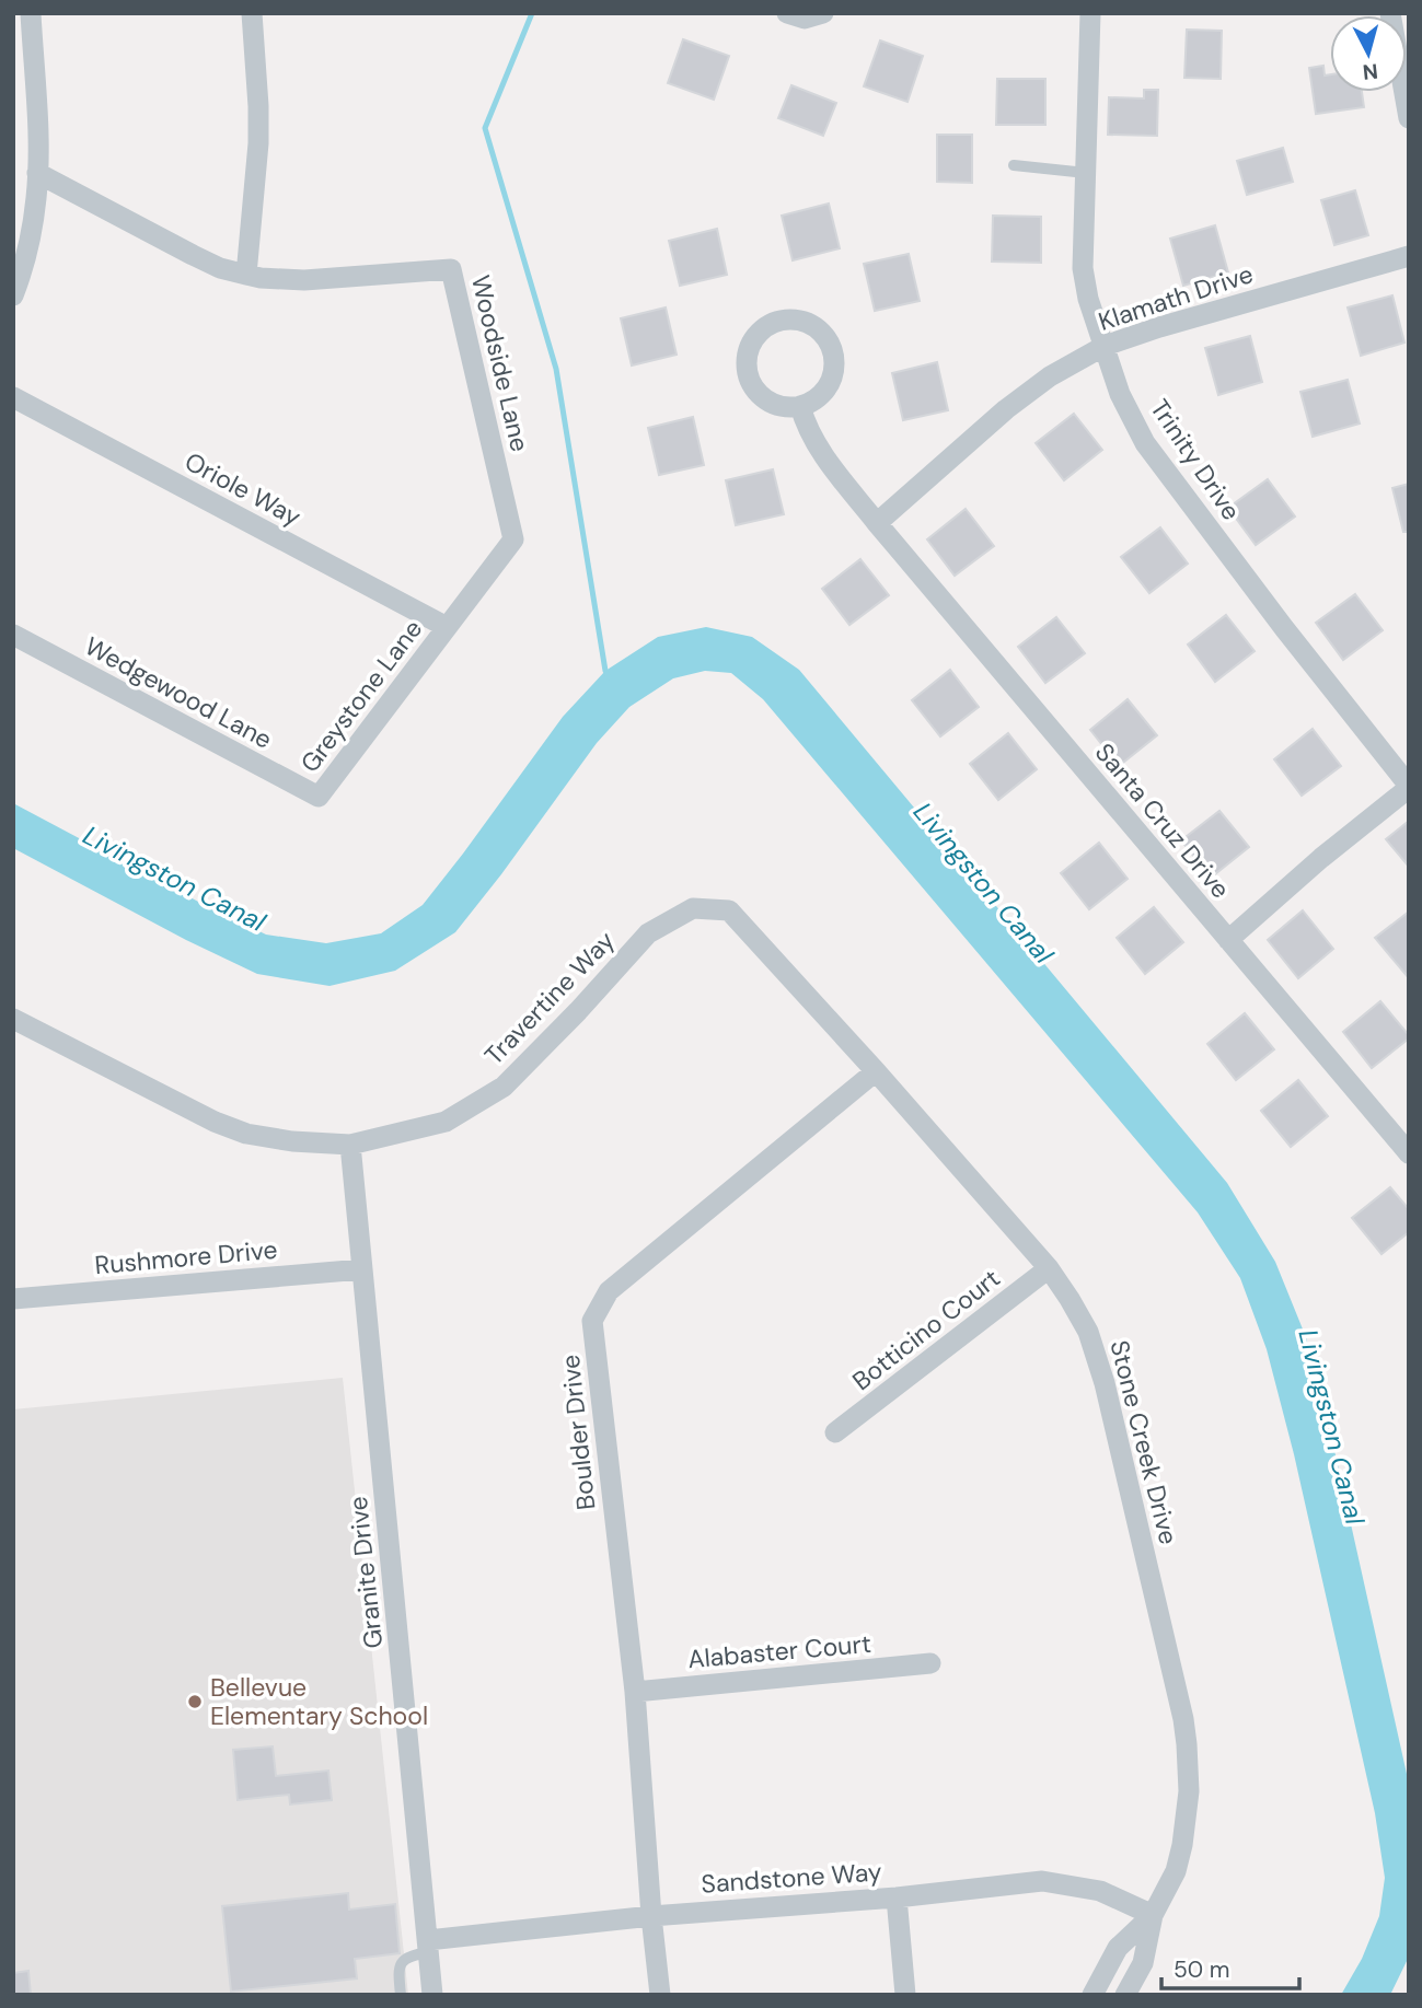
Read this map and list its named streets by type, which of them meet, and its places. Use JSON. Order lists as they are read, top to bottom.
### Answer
{
  "streets": {
    "street": [
      "Klamath Drive",
      "Woodside Lane",
      "Trinity Drive",
      "Oriole Way",
      "Wedgewood Lane",
      "Greystone Lane",
      "Santa Cruz Drive",
      "Travertine Way",
      "Rushmore Drive",
      "Botticino Court",
      "Boulder Drive",
      "Stone Creek Drive",
      "Granite Drive",
      "Alabaster Court",
      "Sandstone Way"
    ]
  },
  "crossings": [
    ["Klamath Drive", "Trinity Drive"],
    ["Klamath Drive", "Santa Cruz Drive"],
    ["Woodside Lane", "Greystone Lane"],
    ["Oriole Way", "Greystone Lane"],
    ["Wedgewood Lane", "Greystone Lane"],
    ["Travertine Way", "Stone Creek Drive"],
    ["Travertine Way", "Granite Drive"],
    ["Rushmore Drive", "Granite Drive"],
    ["Botticino Court", "Stone Creek Drive"],
    ["Boulder Drive", "Stone Creek Drive"],
    ["Boulder Drive", "Alabaster Court"],
    ["Boulder Drive", "Sandstone Way"],
    ["Stone Creek Drive", "Sandstone Way"],
    ["Granite Drive", "Sandstone Way"]
  ],
  "water": ["Livingston Canal"],
  "places": ["Bellevue Elementary School"],
  "scale_bar": "50 m",
  "north": "bottom"
}
